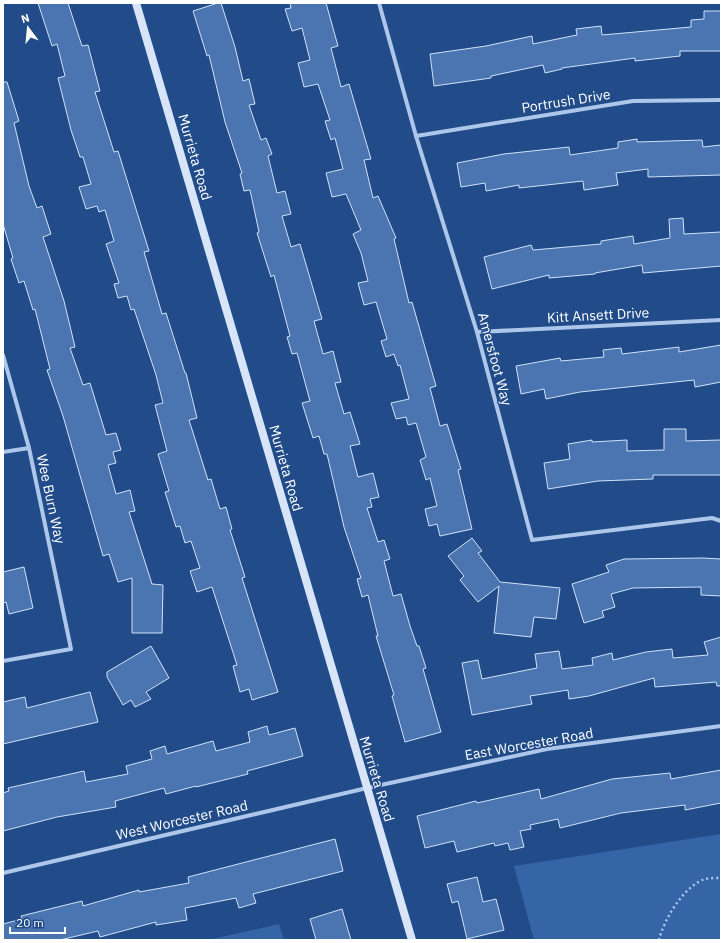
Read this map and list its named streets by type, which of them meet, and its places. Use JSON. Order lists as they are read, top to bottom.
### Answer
{
  "streets": {
    "main road": ["Murrieta Road"],
    "street": [
      "Portrush Drive",
      "Kitt Ansett Drive",
      "Amersfoot Way",
      "Wee Burn Way",
      "East Worcester Road",
      "West Worcester Road"
    ]
  },
  "crossings": [
    ["Portrush Drive", "Amersfoot Way"],
    ["Murrieta Road", "East Worcester Road"],
    ["Murrieta Road", "West Worcester Road"],
    ["Kitt Ansett Drive", "Amersfoot Way"],
    ["East Worcester Road", "West Worcester Road"]
  ],
  "scale_bar": "20 m",
  "north": "top"
}
